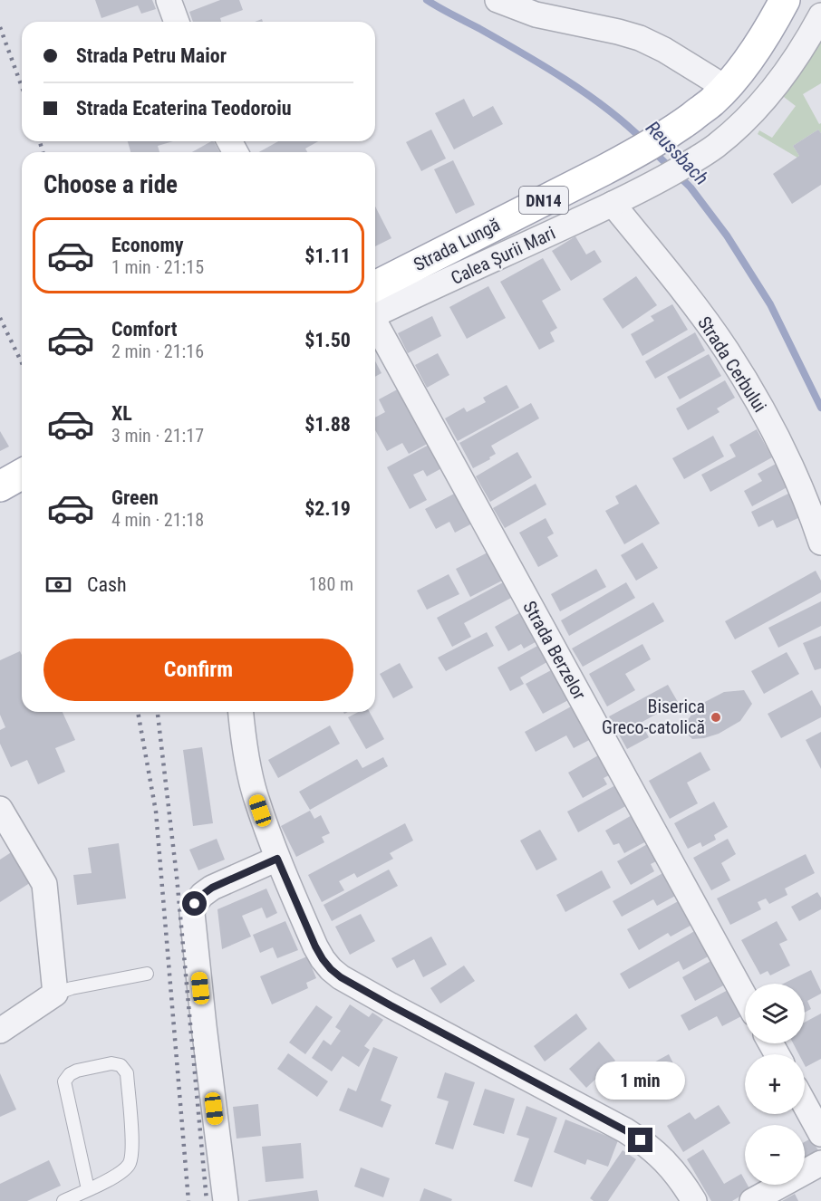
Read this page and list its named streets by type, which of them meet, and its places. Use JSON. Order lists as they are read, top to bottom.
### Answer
{
  "streets": {
    "main road": ["DN14", "Strada Lungă"],
    "street": ["Calea Șurii Mari", "Strada Cerbului", "Strada Berzelor"]
  },
  "crossings": [
    ["DN14", "Strada Lungă"],
    ["Calea Șurii Mari", "Strada Cerbului"]
  ],
  "water": ["Reussbach"],
  "places": ["Biserica Greco-catolică"],
  "page": {
    "banner": ["Strada Petru Maior", "Strada Ecaterina Teodoroiu"],
    "heading": "Choose a ride",
    "list": [
      {
        "name": "Economy",
        "note": "1 min · 21:15",
        "value": "$1.11"
      },
      {
        "name": "Comfort",
        "note": "2 min · 21:16",
        "value": "$1.50"
      },
      {
        "name": "XL",
        "note": "3 min · 21:17",
        "value": "$1.88"
      },
      {
        "name": "Green",
        "note": "4 min · 21:18",
        "value": "$2.19"
      }
    ],
    "pay": ["Cash", "180 m"],
    "buttons": "Confirm",
    "map_buttons": ["+", "−"],
    "bubble": "1 min"
  }
}
